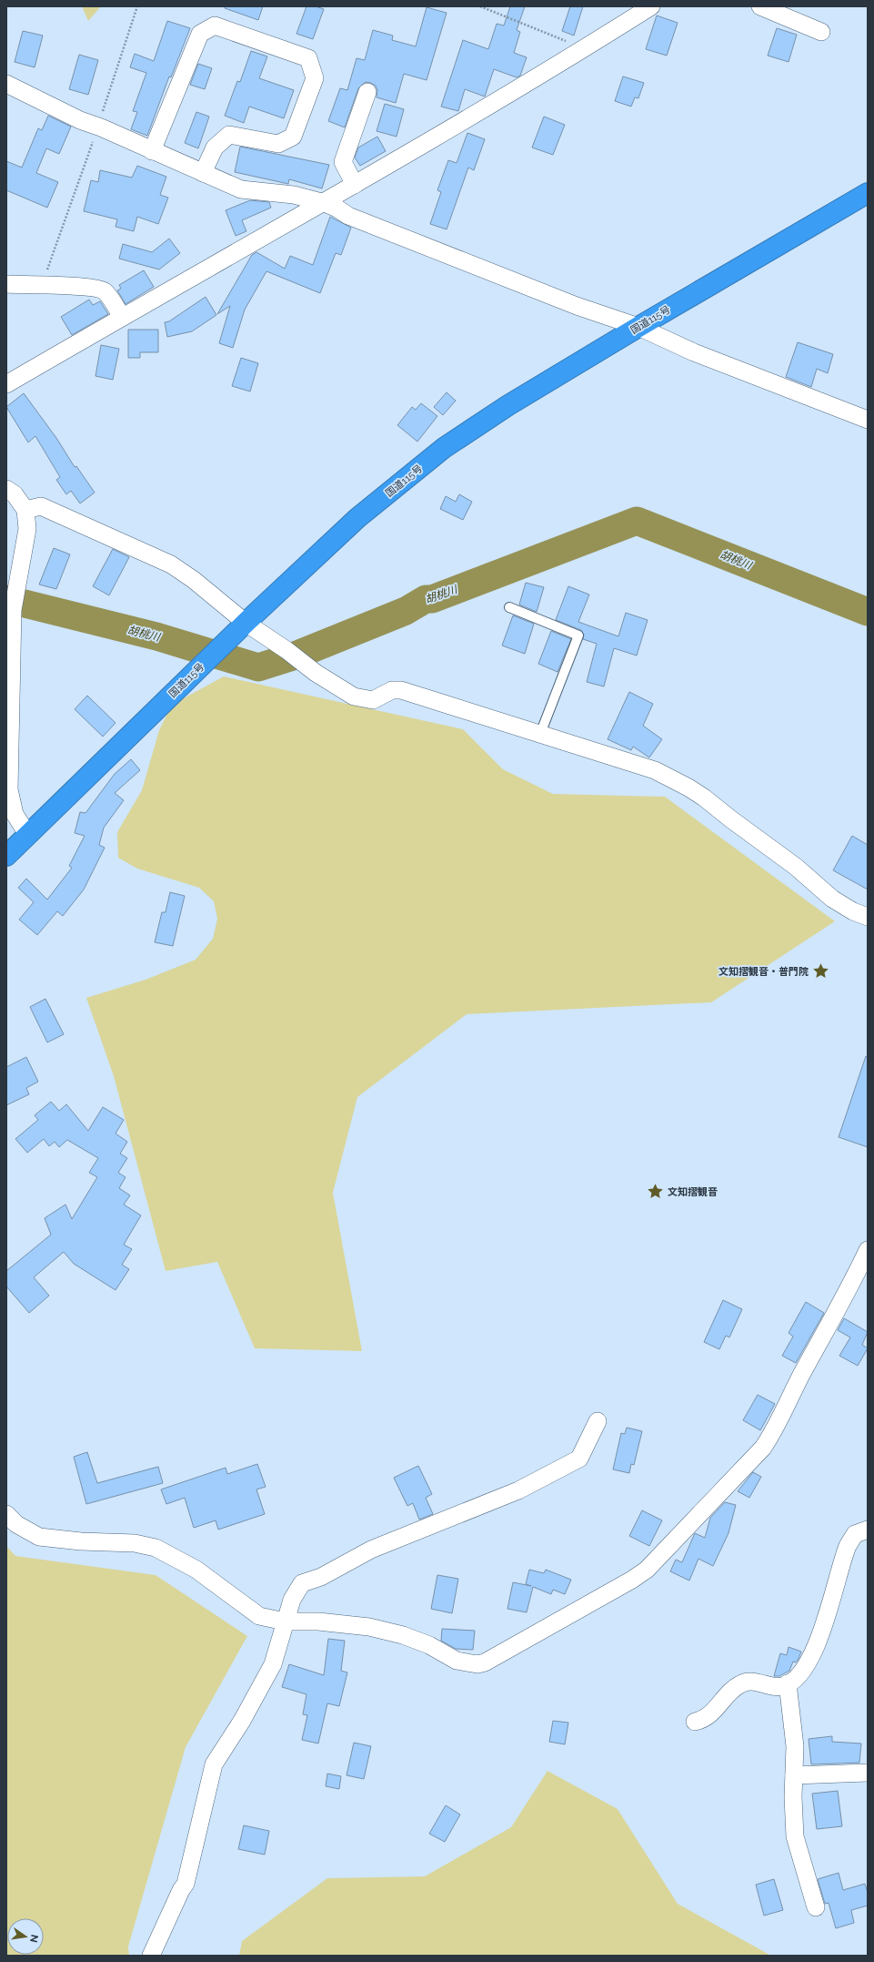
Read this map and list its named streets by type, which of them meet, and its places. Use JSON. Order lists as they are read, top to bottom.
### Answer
{
  "streets": {
    "highway": ["国道115号"]
  },
  "water": ["胡桃川"],
  "places": {
    "place": ["文知摺観音・普門院", "文知摺観音"]
  },
  "north": "right"
}
